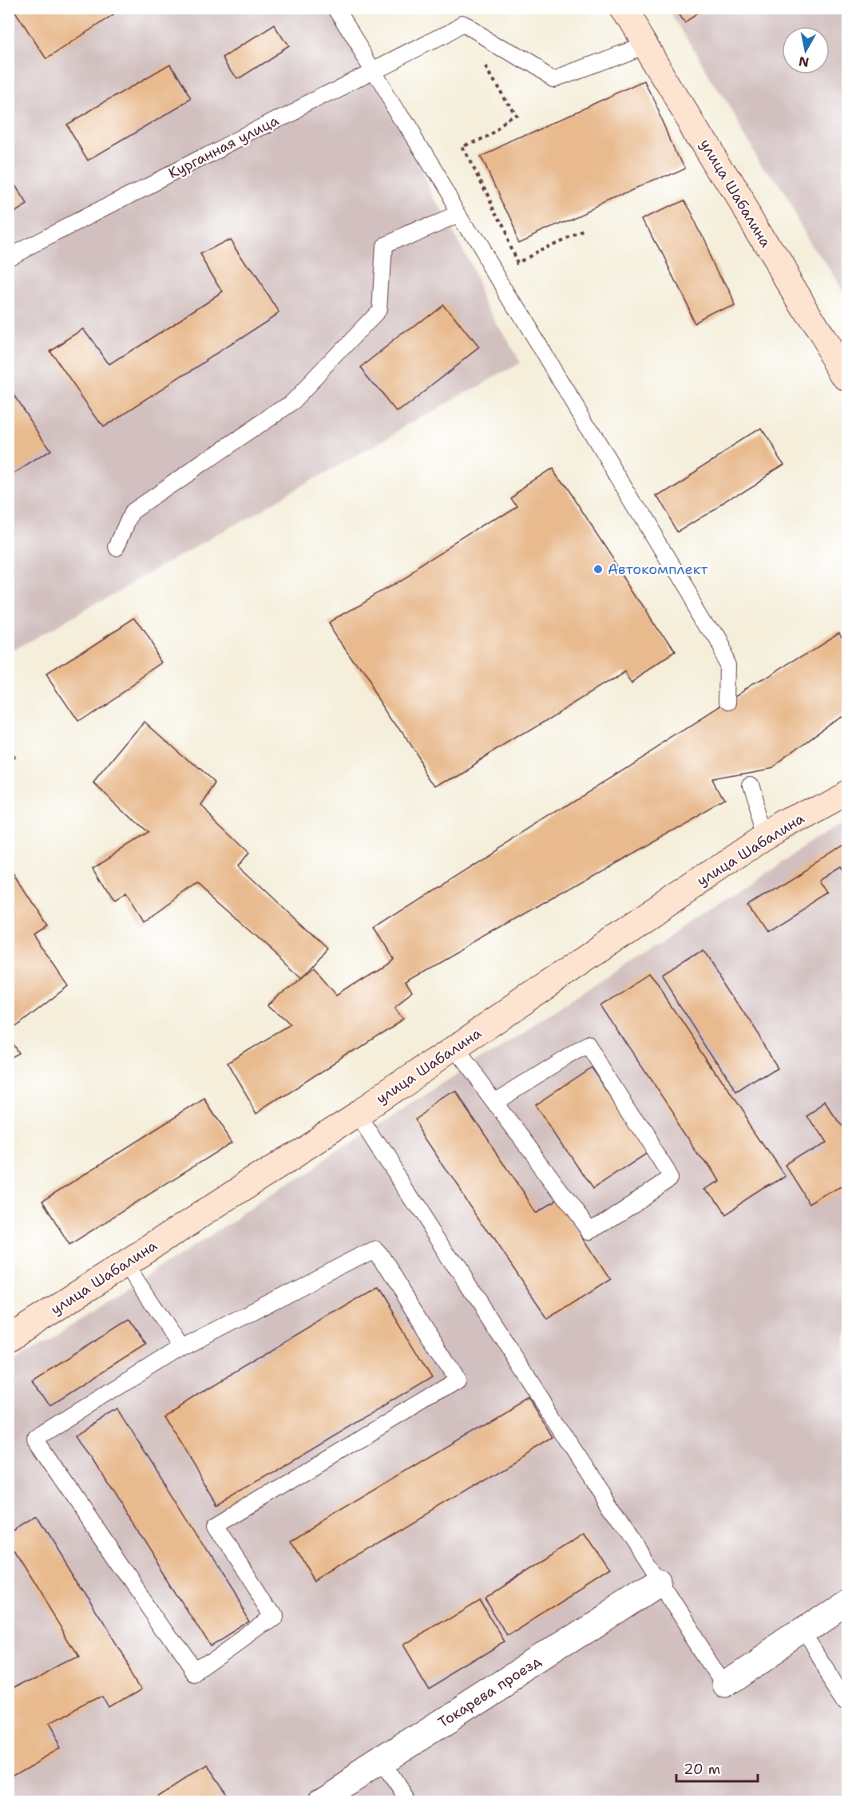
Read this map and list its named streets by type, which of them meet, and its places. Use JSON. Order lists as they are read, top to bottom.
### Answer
{
  "streets": {
    "main road": ["улица Шабалина"],
    "street": ["Токарева проезд"],
    "lane": ["Курганная улица"]
  },
  "crossings": [
    ["Курганная улица", "улица Шабалина"]
  ],
  "places": ["Автокомплект"],
  "scale_bar": "20 m",
  "north": "bottom"
}
